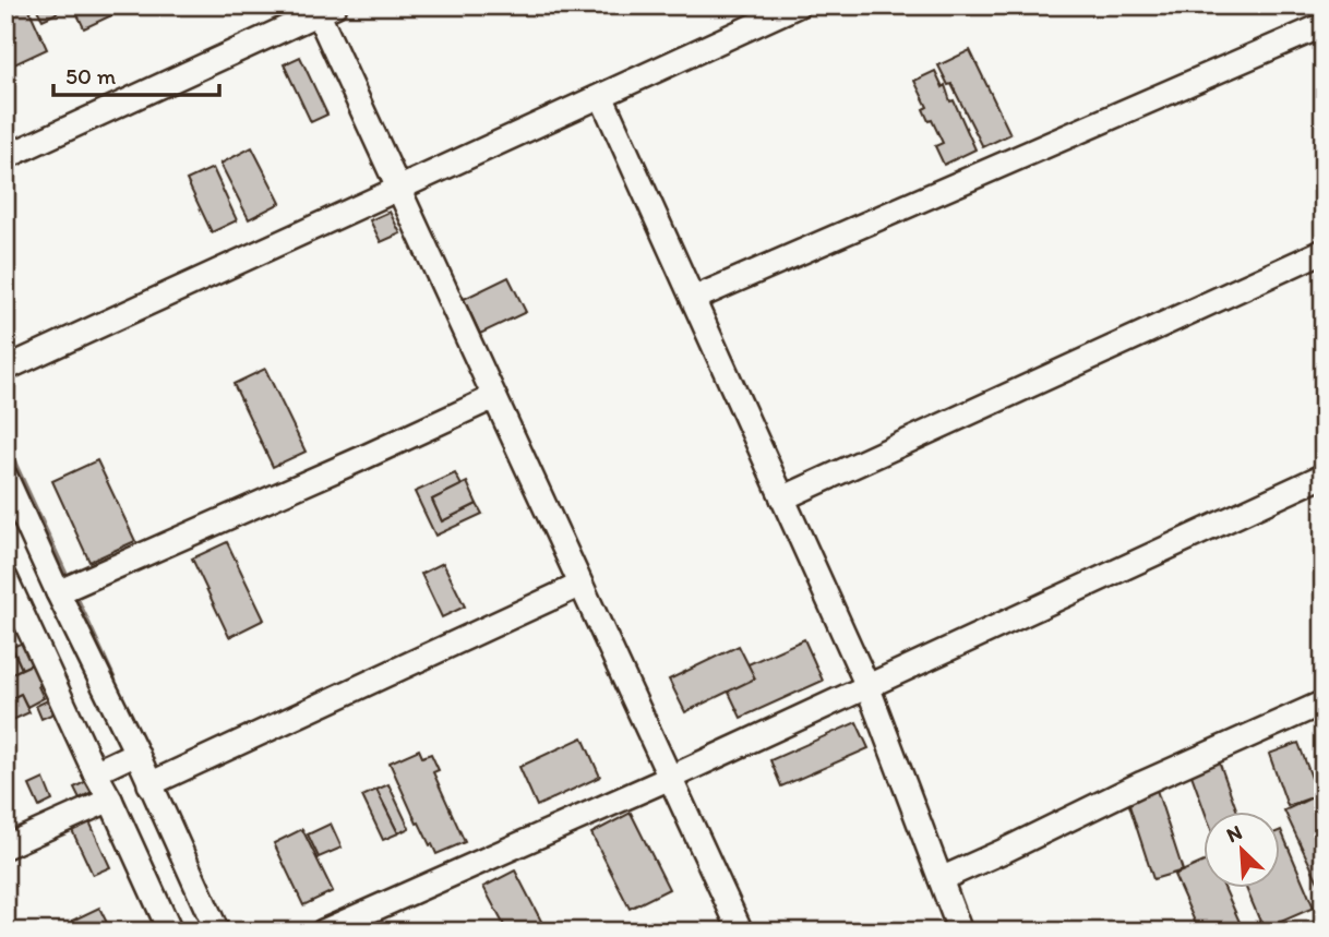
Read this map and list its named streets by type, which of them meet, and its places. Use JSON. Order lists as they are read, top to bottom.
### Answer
{
  "scale_bar": "50 m",
  "north": "top left"
}
